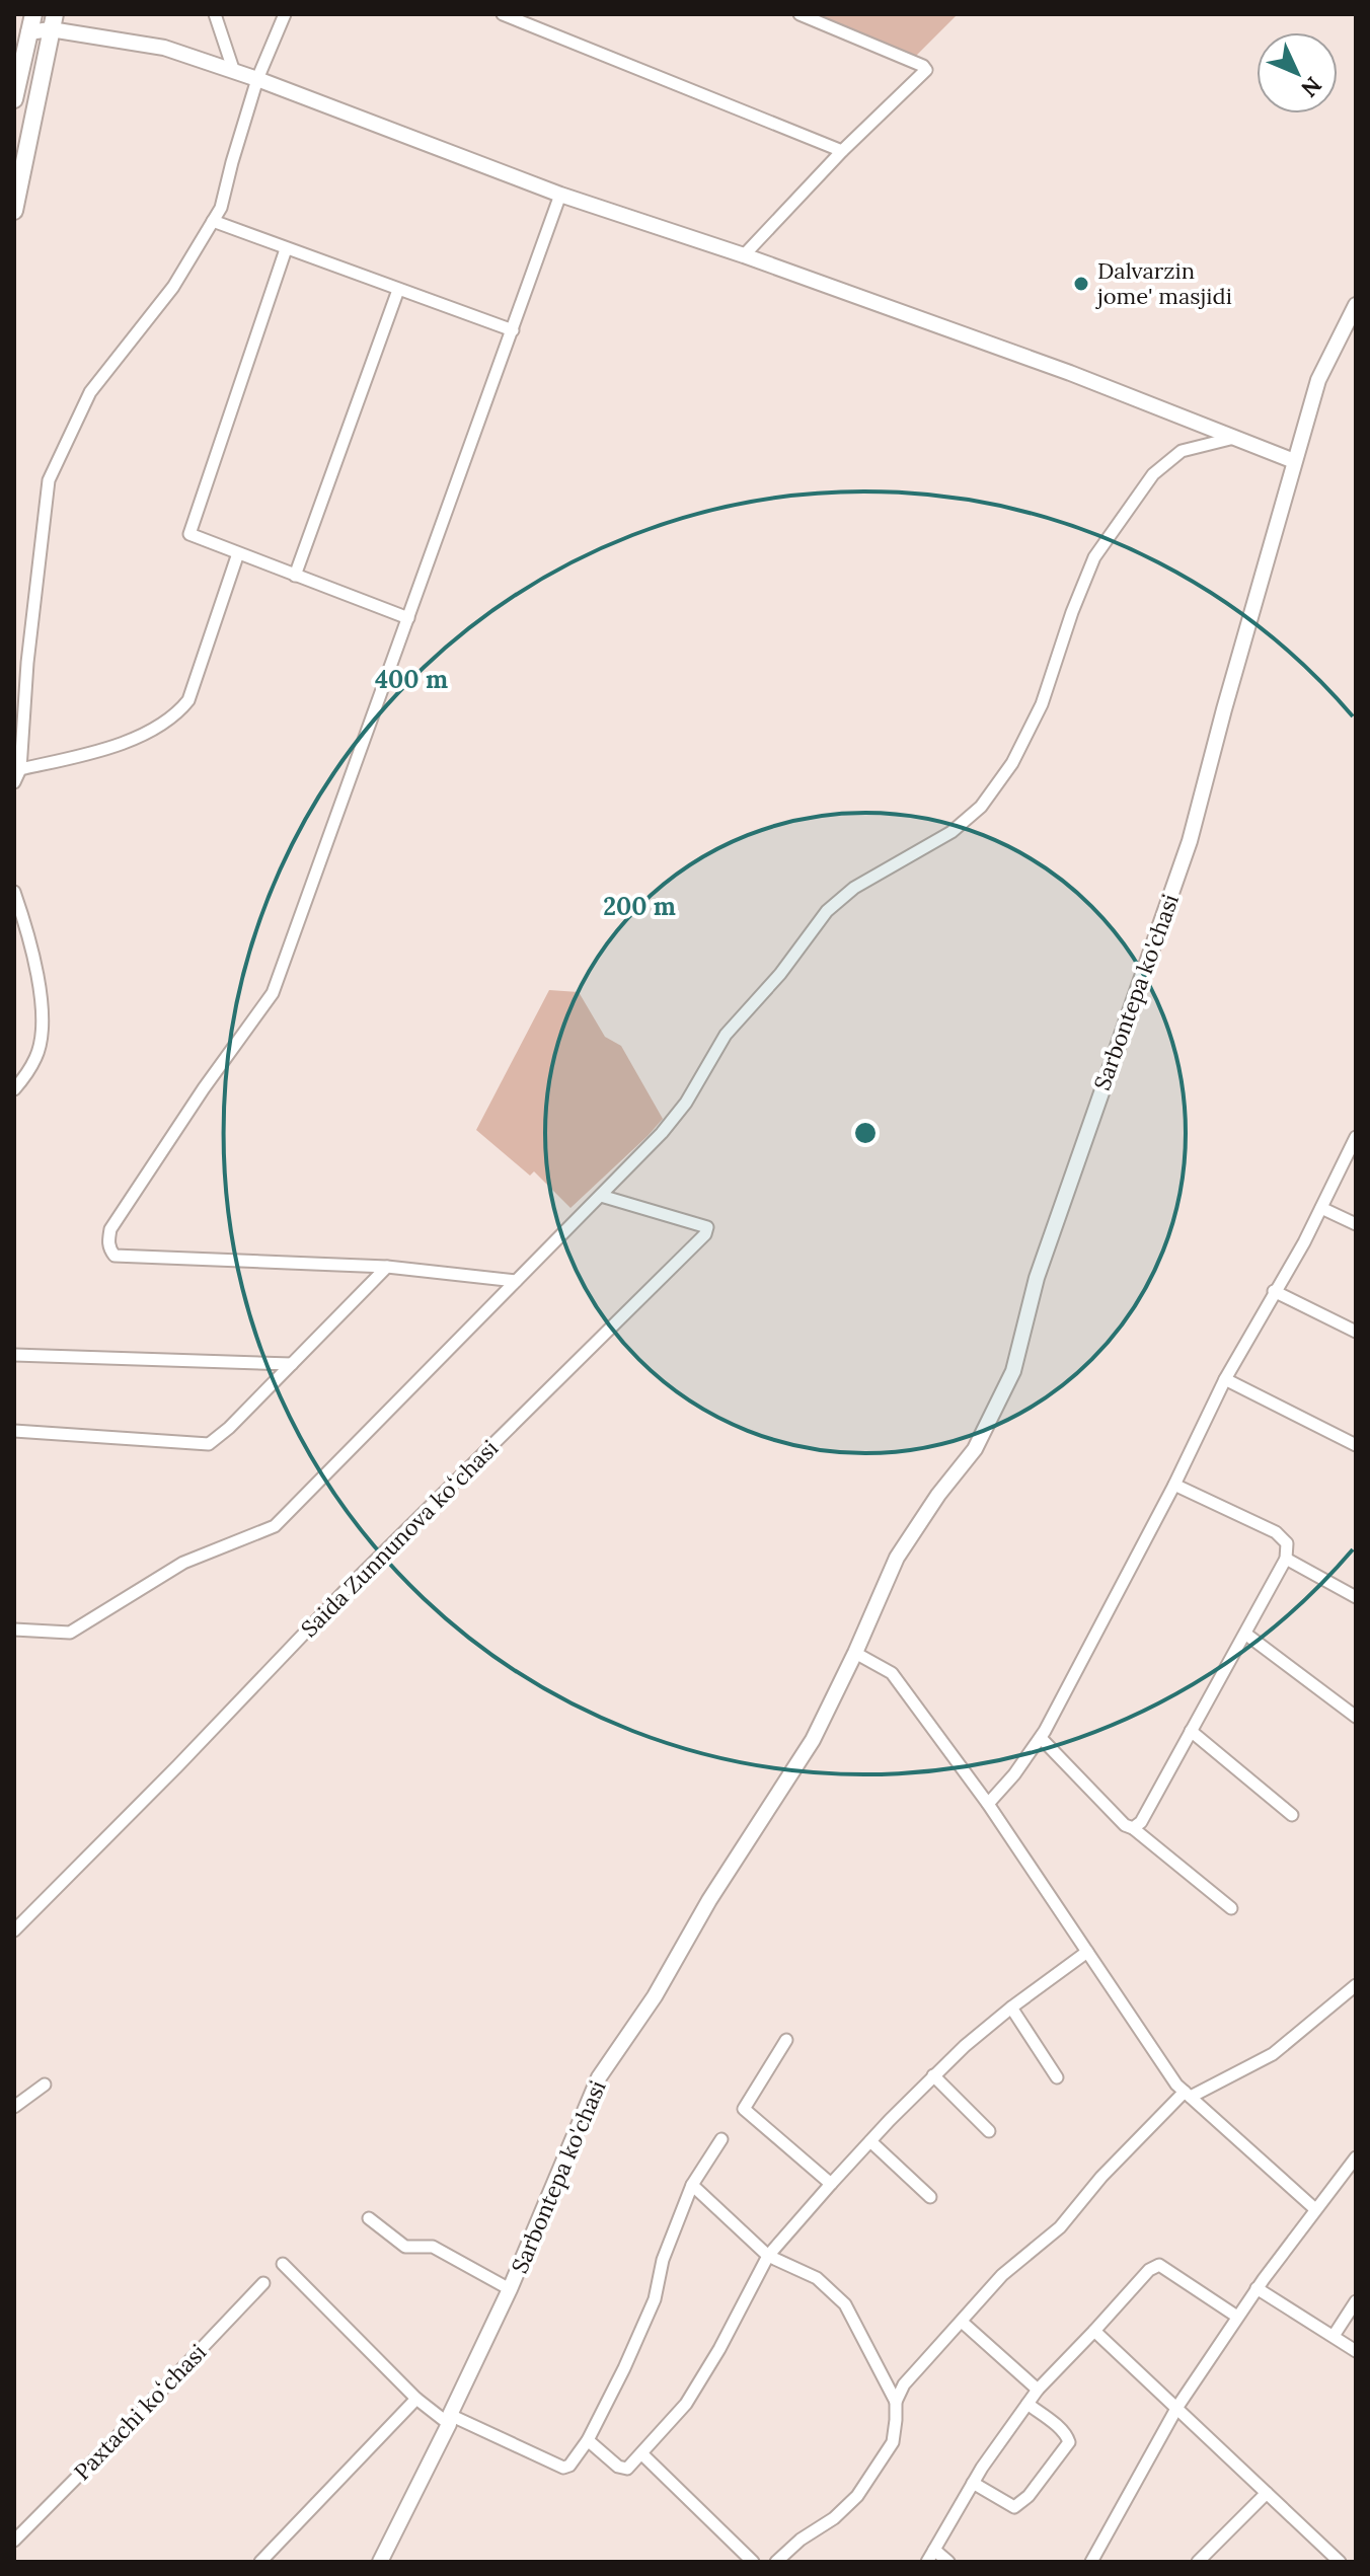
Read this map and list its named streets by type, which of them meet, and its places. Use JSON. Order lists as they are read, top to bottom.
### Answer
{
  "streets": {
    "street": ["Sarbontepa ko'chasi", "Saida Zunnunova koʻchasi", "Paxtachi koʻchasi"]
  },
  "places": ["Dalvarzin jome' masjidi"],
  "north": "bottom right",
  "rings": ["400 m", "200 m"]
}
